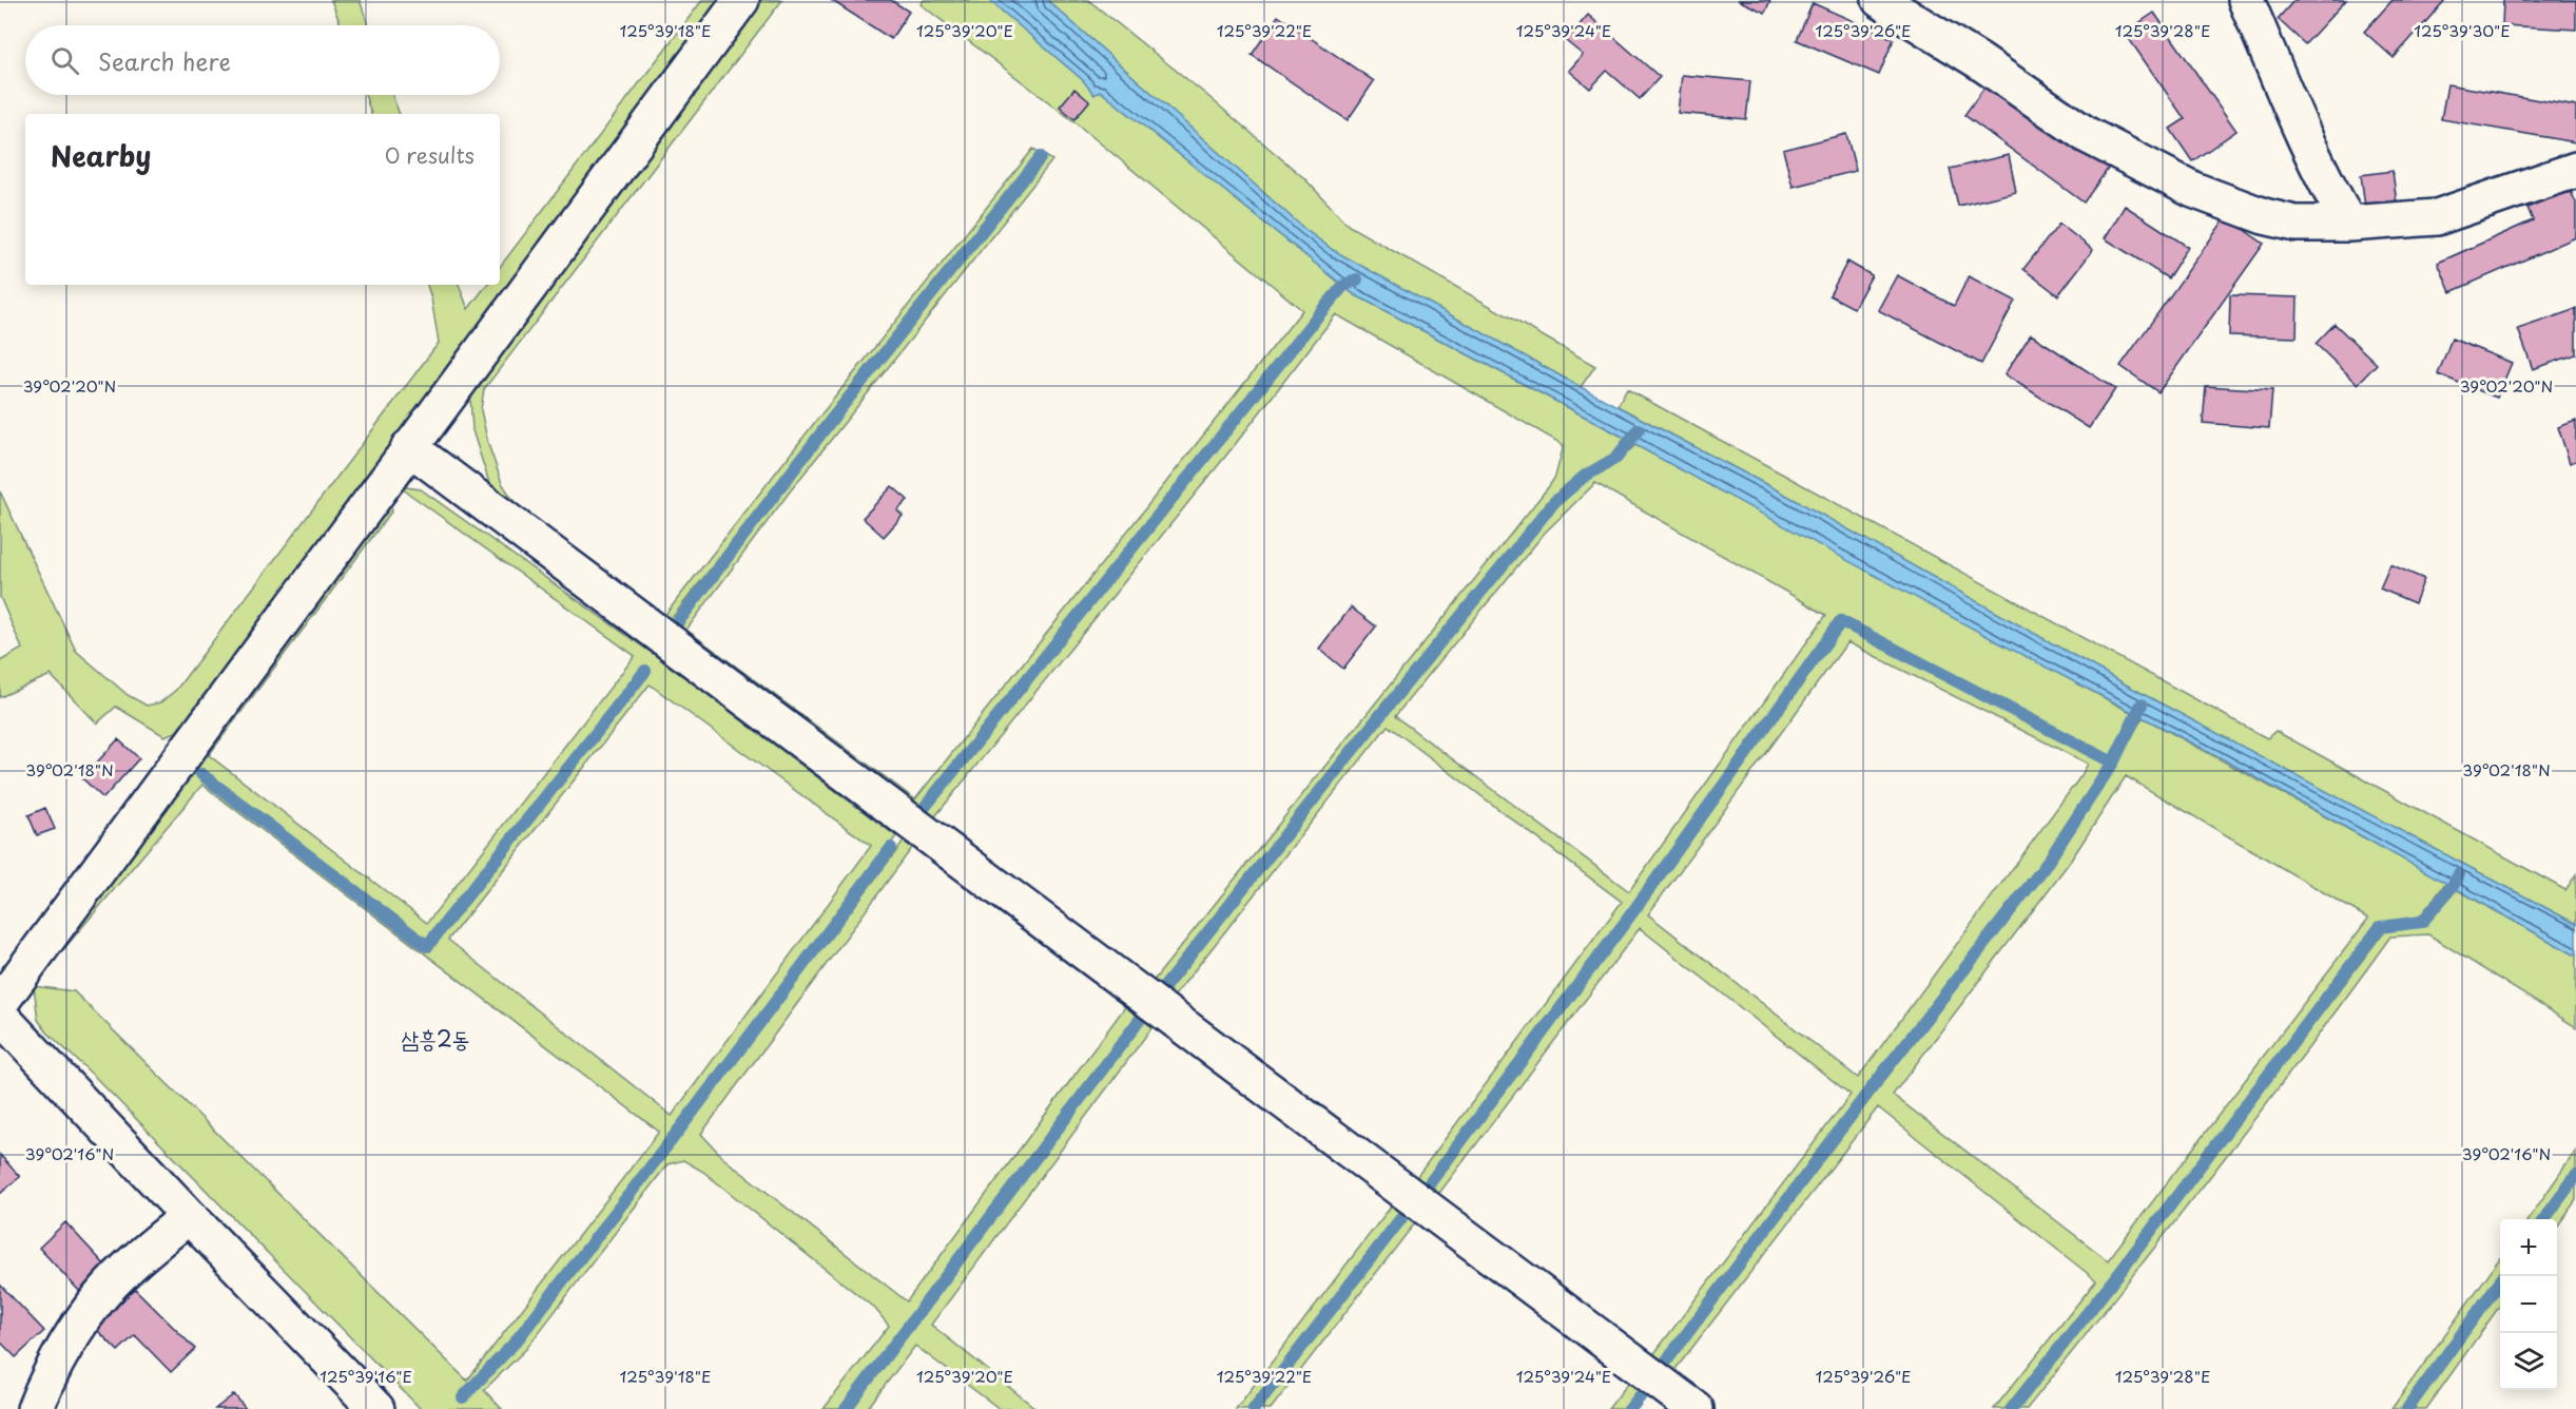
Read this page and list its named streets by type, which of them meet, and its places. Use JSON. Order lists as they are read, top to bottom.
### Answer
{
  "districts": ["삼흥2동"],
  "page": {
    "search": "Search here",
    "heading": ["Nearby", "0 results"],
    "map_buttons": ["+", "−"]
  },
  "coordinates": [
    "125°39'18\"E",
    "125°39'20\"E",
    "125°39'22\"E",
    "125°39'24\"E",
    "125°39'26\"E",
    "125°39'28\"E",
    "125°39'30\"E",
    "39°02'20\"N",
    "39°02'18\"N",
    "39°02'16\"N",
    "125°39'16\"E"
  ]
}
